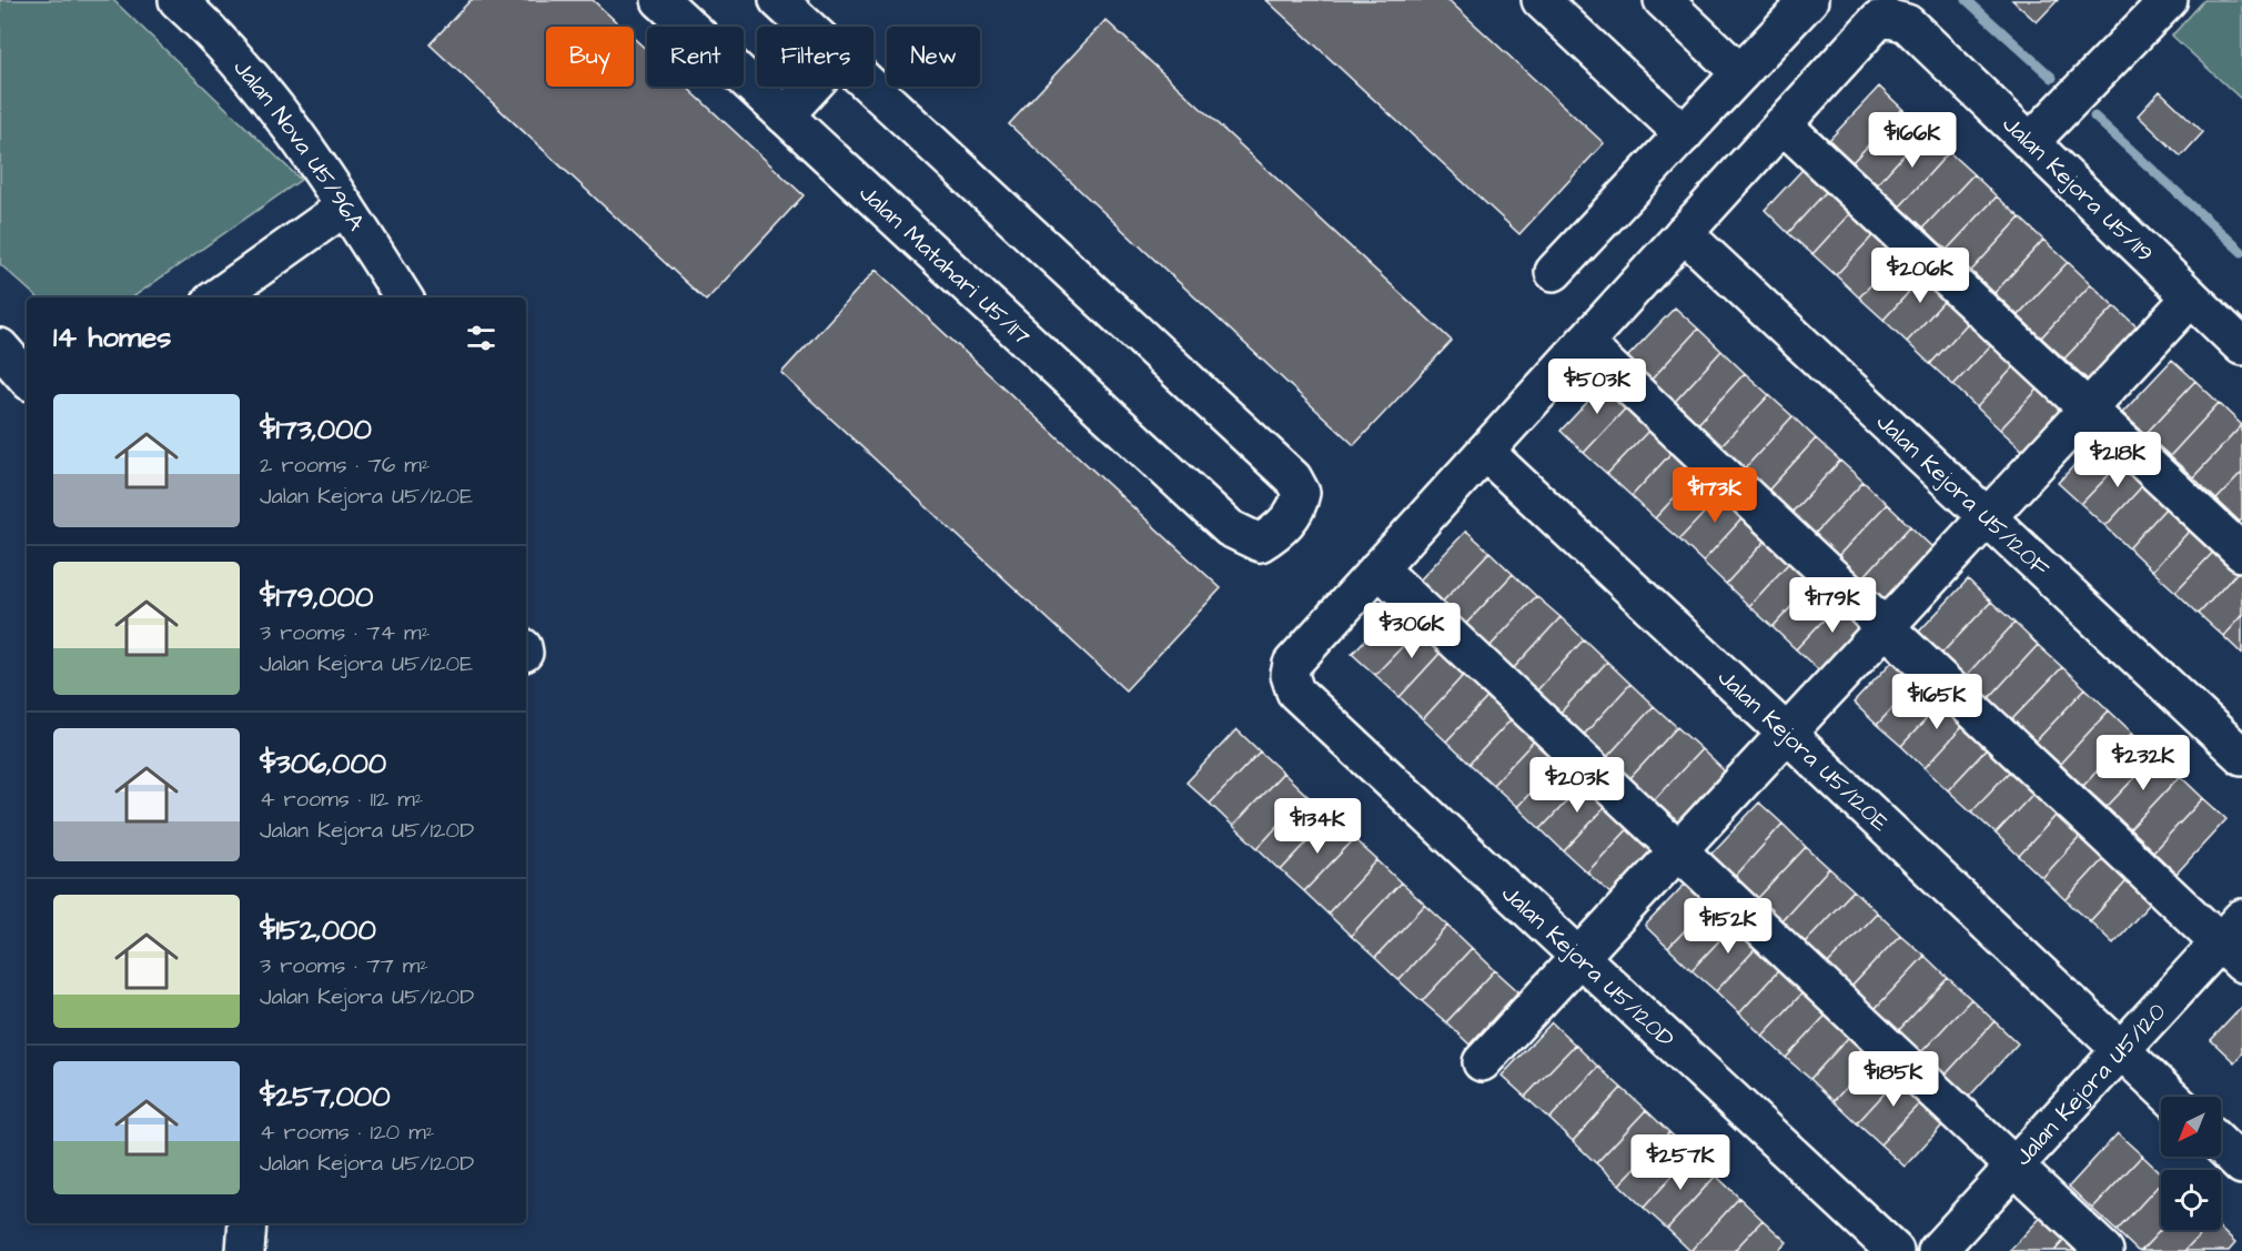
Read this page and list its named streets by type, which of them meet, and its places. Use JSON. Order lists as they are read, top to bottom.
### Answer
{
  "streets": {
    "street": [
      "Jalan Nova U5/96A",
      "Jalan Kejora U5/119",
      "Jalan Matahari U5/117",
      "Jalan Kejora U5/120F",
      "Jalan Kejora U5/120E",
      "Jalan Kejora U5/120D",
      "Jalan Kejora U5/120"
    ]
  },
  "crossings": [
    ["Jalan Kejora U5/120E", "Jalan Kejora U5/120"]
  ],
  "north": "bottom left",
  "page": {
    "chip": [
      "Buy",
      "Rent",
      "Filters",
      "New"
    ],
    "price": [
      "$166K",
      "$206K",
      "$503K",
      "$218K",
      "$173K",
      "$179K",
      "$306K",
      "$165K",
      "$232K",
      "$203K",
      "$134K",
      "$152K",
      "$185K",
      "$257K"
    ],
    "heading": "14 homes",
    "list": [
      {
        "name": "$173,000",
        "note": "2 rooms · 76 m² · Jalan Kejora U5/120E"
      },
      {
        "name": "$179,000",
        "note": "3 rooms · 74 m² · Jalan Kejora U5/120E"
      },
      {
        "name": "$306,000",
        "note": "4 rooms · 112 m² · Jalan Kejora U5/120D"
      },
      {
        "name": "$152,000",
        "note": "3 rooms · 77 m² · Jalan Kejora U5/120D"
      },
      {
        "name": "$257,000",
        "note": "4 rooms · 120 m² · Jalan Kejora U5/120D"
      }
    ]
  }
}
